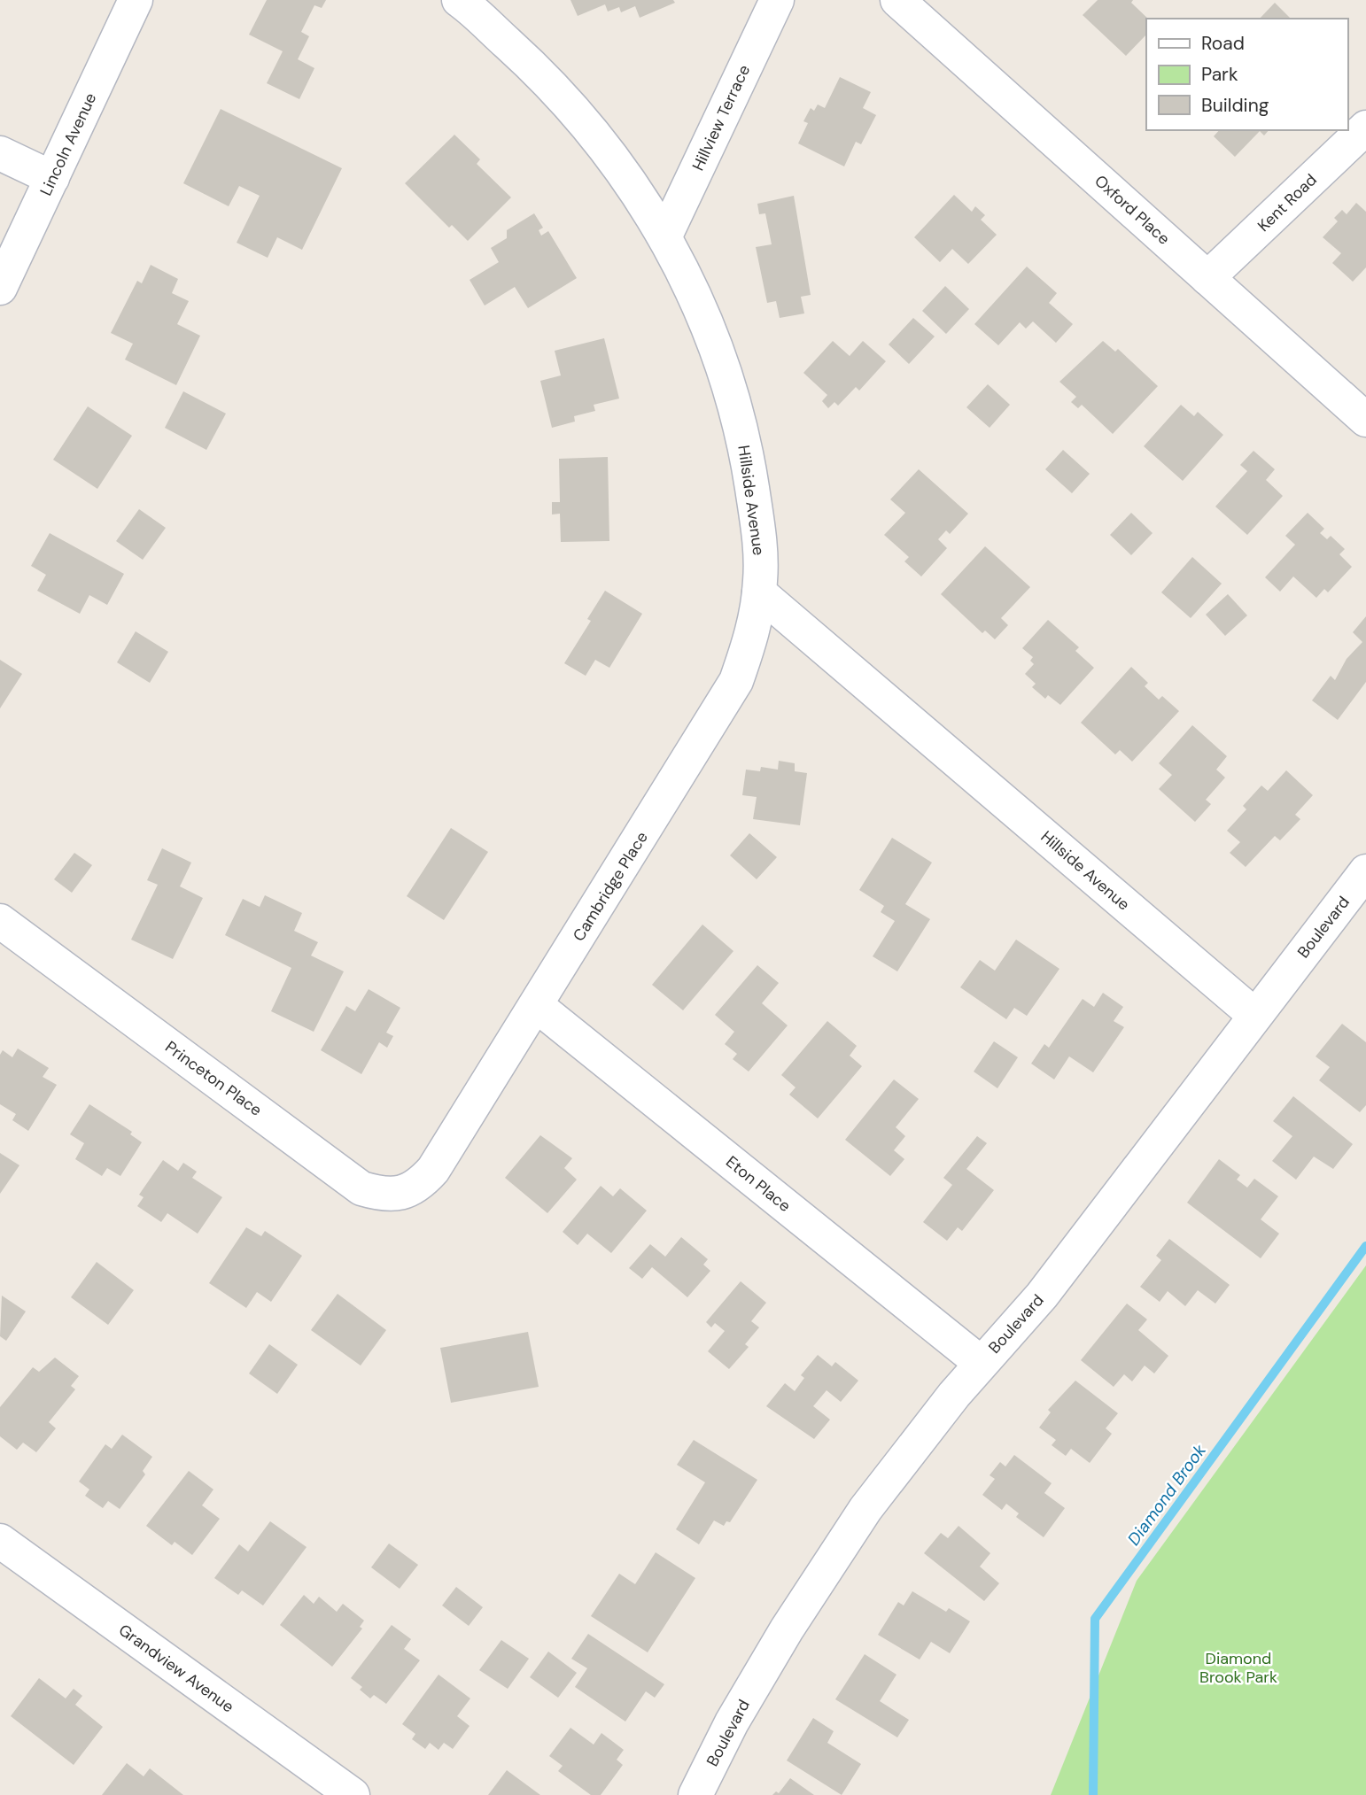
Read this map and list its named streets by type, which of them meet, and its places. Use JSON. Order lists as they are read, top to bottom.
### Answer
{
  "streets": {
    "street": [
      "Hillview Terrace",
      "Lincoln Avenue",
      "Kent Road",
      "Oxford Place",
      "Hillside Avenue",
      "Cambridge Place",
      "Boulevard",
      "Princeton Place",
      "Eton Place",
      "Grandview Avenue"
    ]
  },
  "crossings": [
    ["Hillview Terrace", "Hillside Avenue"],
    ["Kent Road", "Oxford Place"],
    ["Hillside Avenue", "Cambridge Place"],
    ["Hillside Avenue", "Boulevard"],
    ["Cambridge Place", "Princeton Place"],
    ["Cambridge Place", "Eton Place"],
    ["Boulevard", "Eton Place"]
  ],
  "water": ["Diamond Brook"],
  "parks": ["Diamond Brook Park"],
  "legend": ["Road", "Park", "Building"]
}
